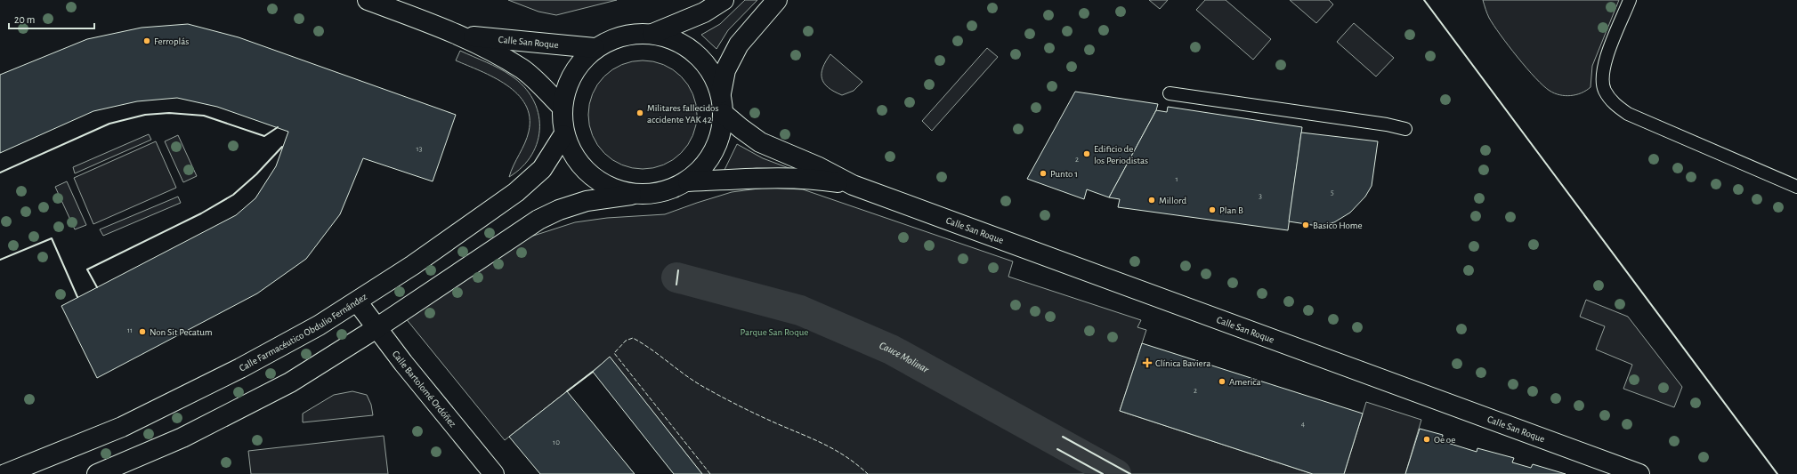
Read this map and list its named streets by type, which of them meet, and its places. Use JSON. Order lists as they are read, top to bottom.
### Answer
{
  "streets": {
    "street": ["Calle San Roque", "Calle Farmacéutico Obdulio Fernández", "Calle Bartolomé Ordóñez"]
  },
  "crossings": [
    ["Calle Farmacéutico Obdulio Fernández", "Calle Bartolomé Ordóñez"]
  ],
  "water": ["Cauce Molinar"],
  "parks": ["Parque San Roque"],
  "places": {
    "other": [
      "Ferroplás",
      "Militares fallecidos accidente YAK 42",
      "Edificio de los Periodistas",
      "Punto 1",
      "Millord",
      "Plan B",
      "Basico Home",
      "Non Sit Pecatum",
      "America",
      "Oe oe"
    ],
    "health": ["Clínica Baviera"]
  },
  "house_numbers": [
    "13",
    "2",
    "1",
    "5",
    "3",
    "11",
    "2",
    "4",
    "10"
  ],
  "scale_bar": "20 m"
}
